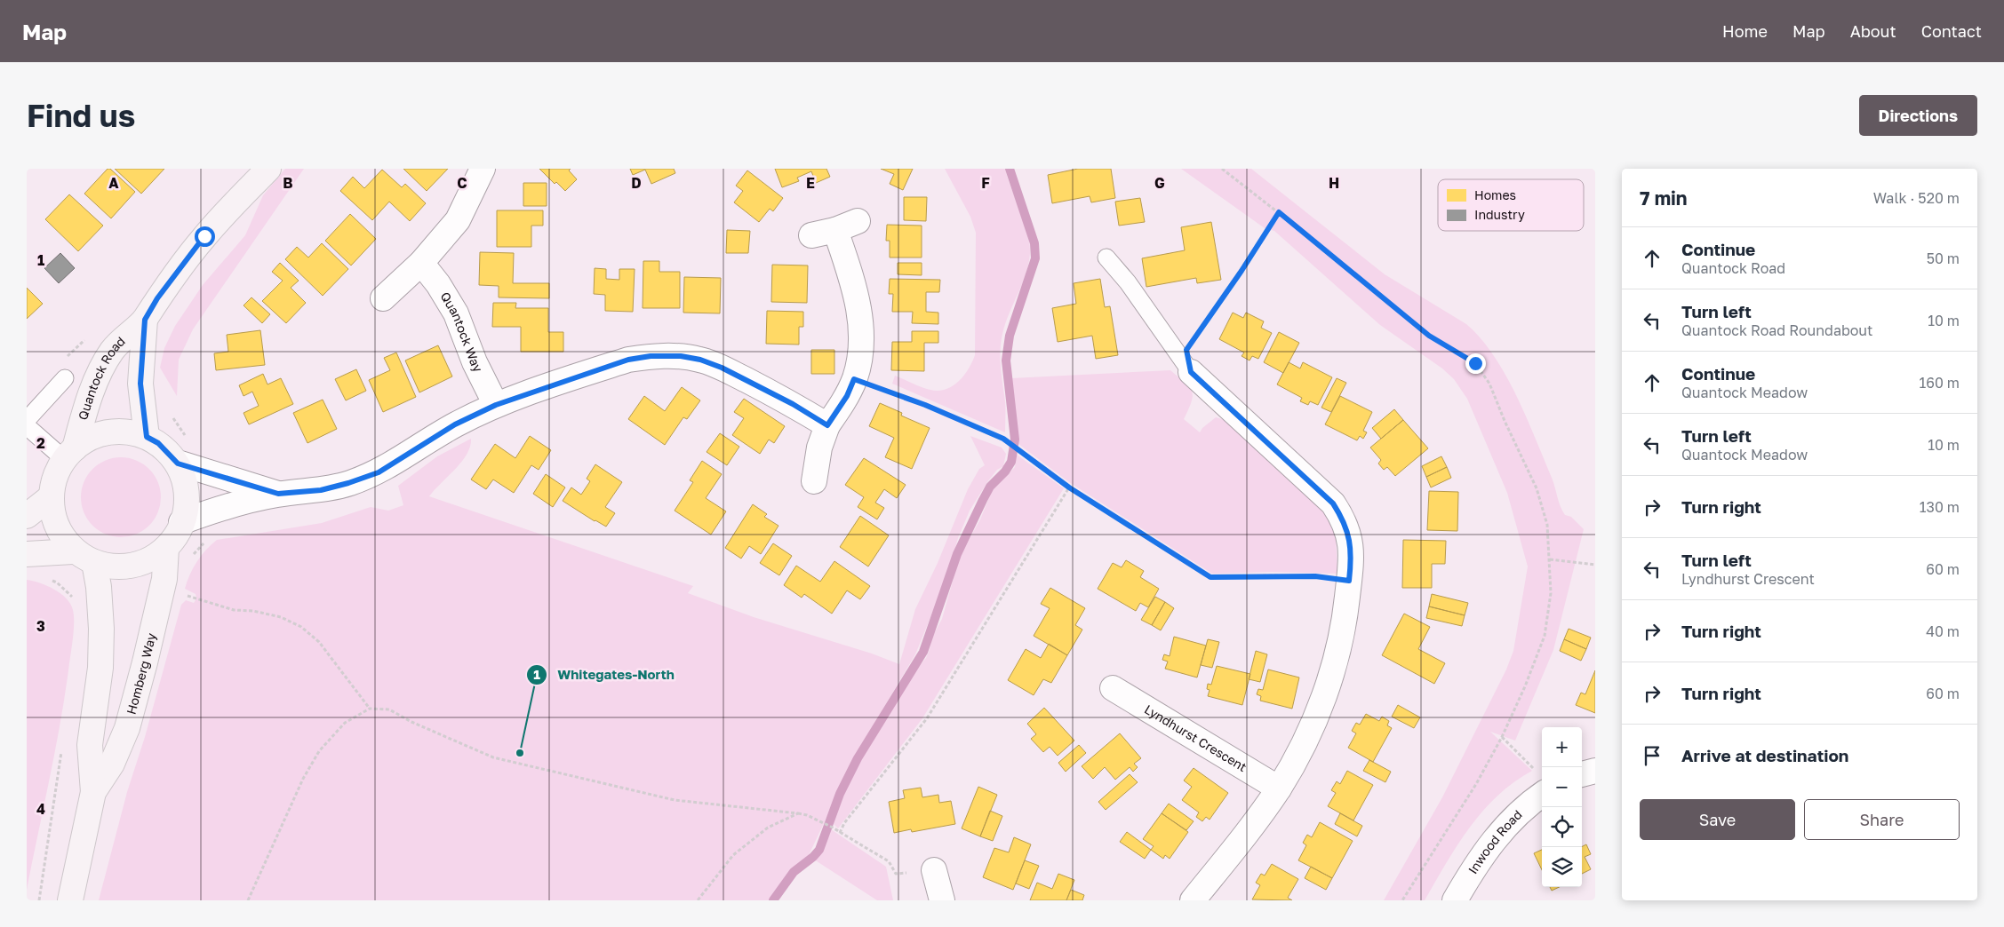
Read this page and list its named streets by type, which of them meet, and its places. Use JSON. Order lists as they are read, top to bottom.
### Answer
{
  "streets": {
    "main road": ["Quantock Road", "Homberg Way"],
    "street": ["Quantock Way", "Lyndhurst Crescent", "Inwood Road"]
  },
  "crossings": [
    ["Quantock Road", "Homberg Way"]
  ],
  "places": ["Whitegates-North"],
  "legend": ["Homes", "Industry"],
  "page": {
    "header": "Map",
    "nav": [
      "Home",
      "Map",
      "About",
      "Contact"
    ],
    "buttons": [
      "Directions",
      ["Save", "Share"]
    ],
    "title": "Find us",
    "heading": ["7 min", "Walk · 520 m"],
    "list": [
      ["Continue", "Quantock Road", "50 m"],
      ["Turn left", "Quantock Road Roundabout", "10 m"],
      ["Continue", "Quantock Meadow", "160 m"],
      ["Turn left", "Quantock Meadow", "10 m"],
      ["Turn right", "130 m"],
      ["Turn left", "Lyndhurst Crescent", "60 m"],
      ["Turn right", "40 m"],
      ["Turn right", "60 m"],
      "Arrive at destination"
    ],
    "map_buttons": ["+", "−"]
  },
  "grid": {
    "columns": [
      "A",
      "B",
      "C",
      "D",
      "E",
      "F",
      "G",
      "H"
    ],
    "rows": [
      "1",
      "2",
      "3",
      "4"
    ]
  }
}
